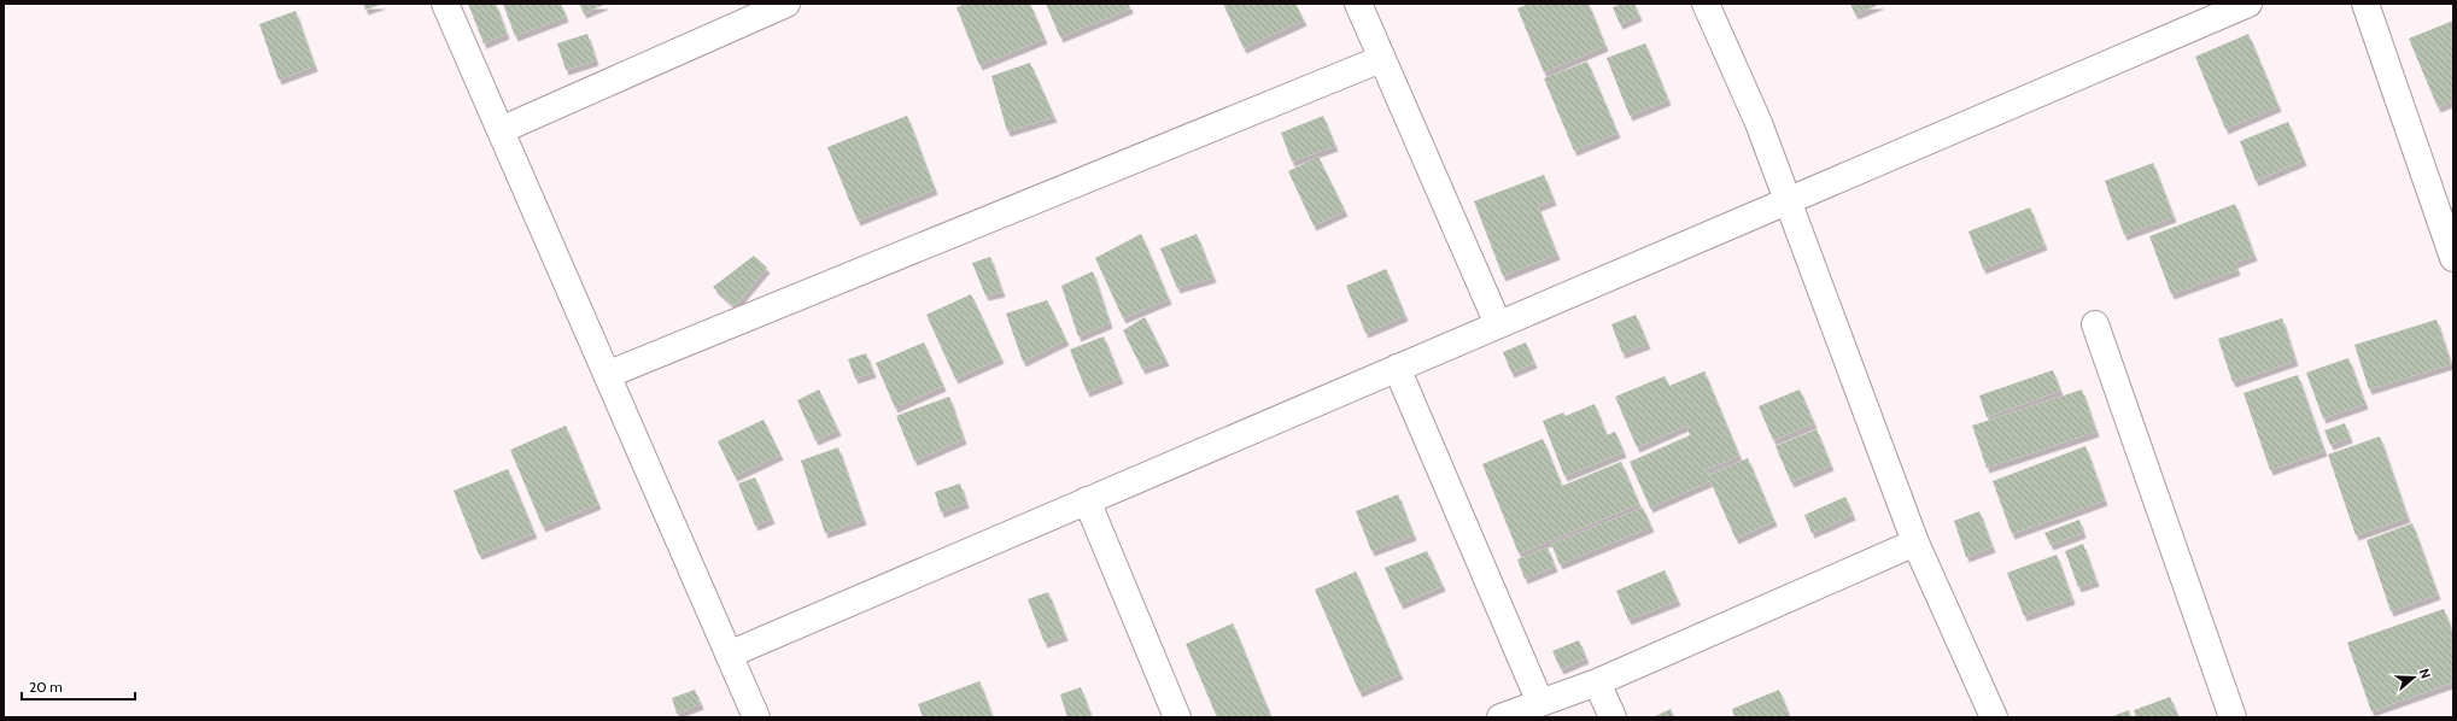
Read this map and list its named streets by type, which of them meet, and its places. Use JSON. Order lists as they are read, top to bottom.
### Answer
{
  "scale_bar": "20 m",
  "north": "right"
}
